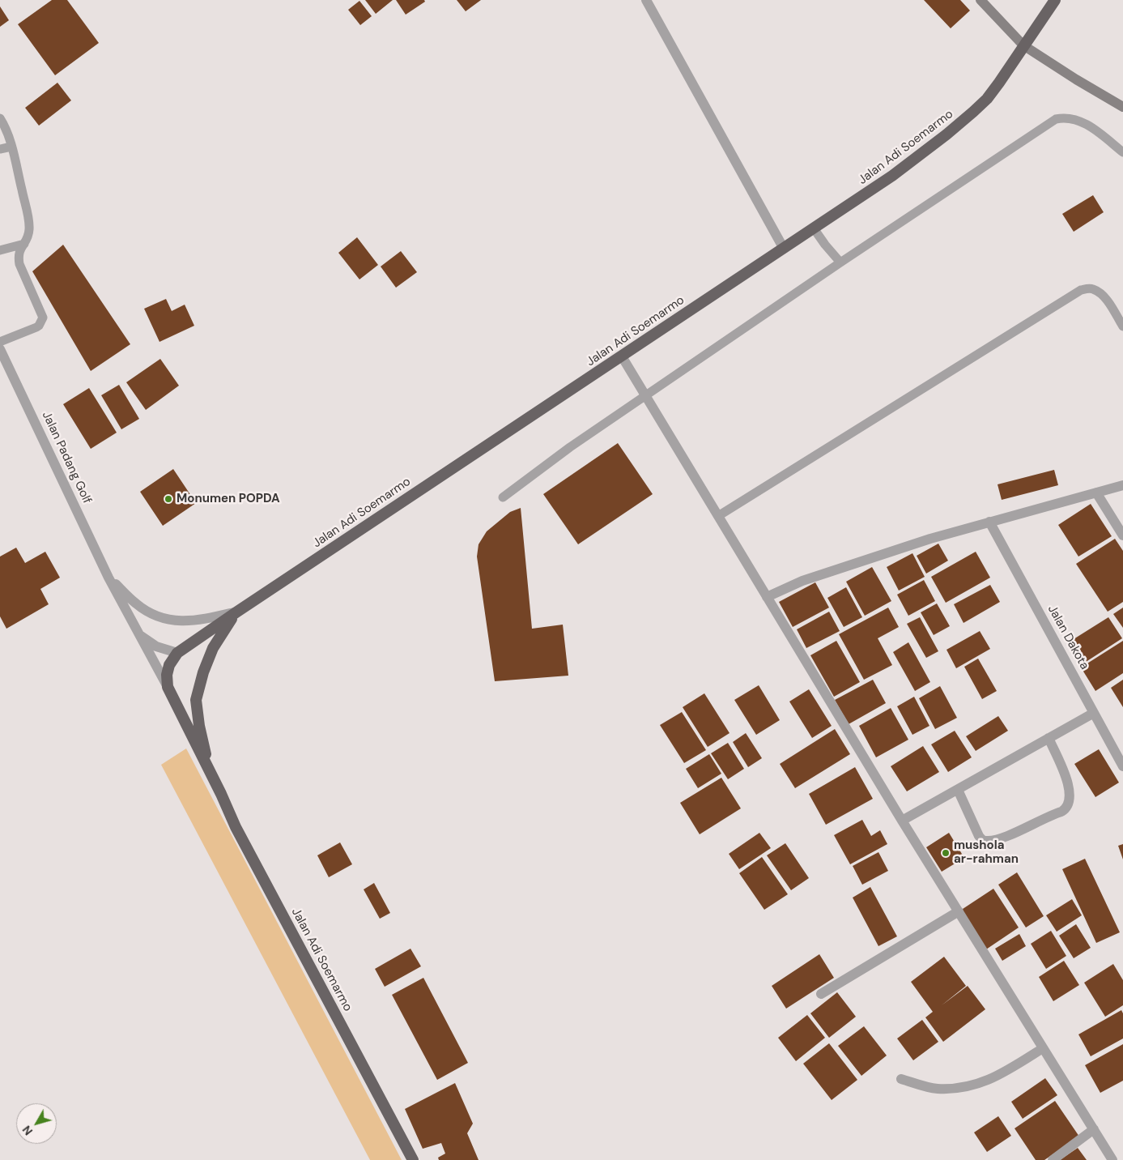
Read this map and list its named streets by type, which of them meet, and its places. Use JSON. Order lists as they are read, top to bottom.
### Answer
{
  "streets": {
    "highway": ["Jalan Adi Soemarmo"],
    "street": ["Jalan Padang Golf", "Jalan Dakota"]
  },
  "crossings": [
    ["Jalan Adi Soemarmo", "Jalan Padang Golf"]
  ],
  "places": ["Monumen POPDA", "mushola ar-rahman"],
  "north": "bottom left"
}
